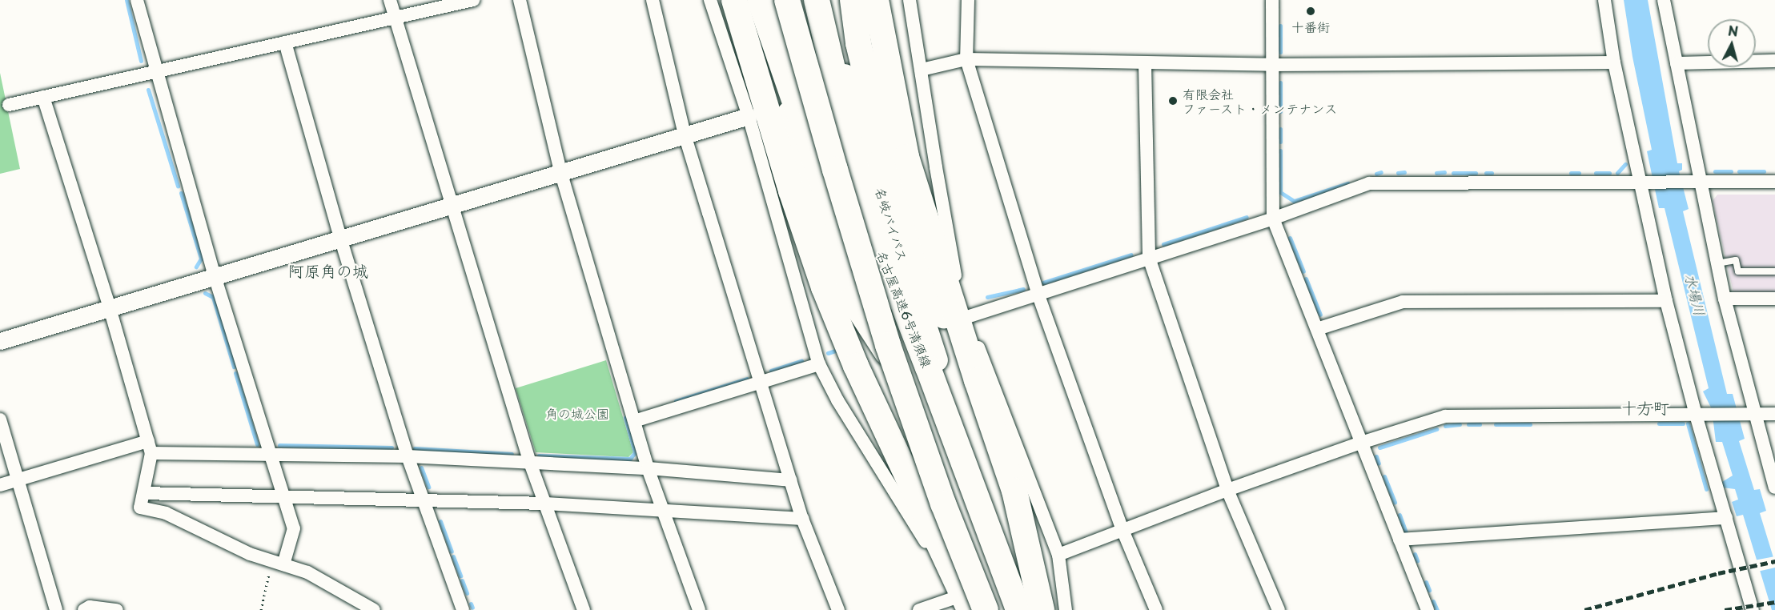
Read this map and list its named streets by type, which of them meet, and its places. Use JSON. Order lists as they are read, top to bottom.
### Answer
{
  "streets": {
    "highway": ["名岐バイパス", "名古屋高速6号清須線"]
  },
  "districts": ["阿原角の城", "十方町"],
  "water": ["水場川"],
  "parks": ["角の城公園"],
  "places": ["十番街", "有限会社 ファースト・メンテナンス"],
  "north": "top"
}
